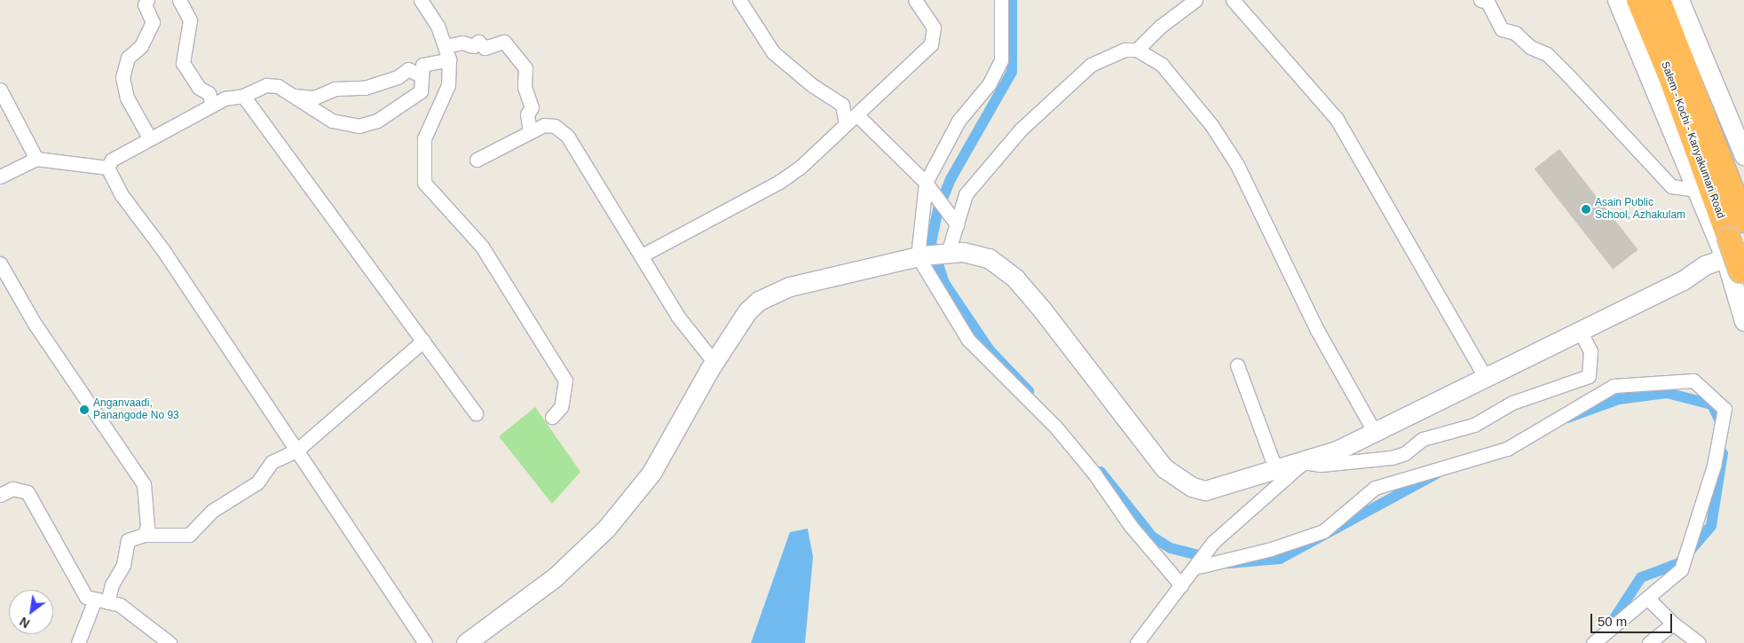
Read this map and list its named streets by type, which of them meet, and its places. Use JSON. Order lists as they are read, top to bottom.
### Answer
{
  "streets": {
    "highway": ["Salem - Kochi - Kanyakumari Road"]
  },
  "places": ["Asain Public School, Azhakulam", "Anganvaadi, Panangode No 93"],
  "scale_bar": "50 m",
  "north": "bottom left"
}
